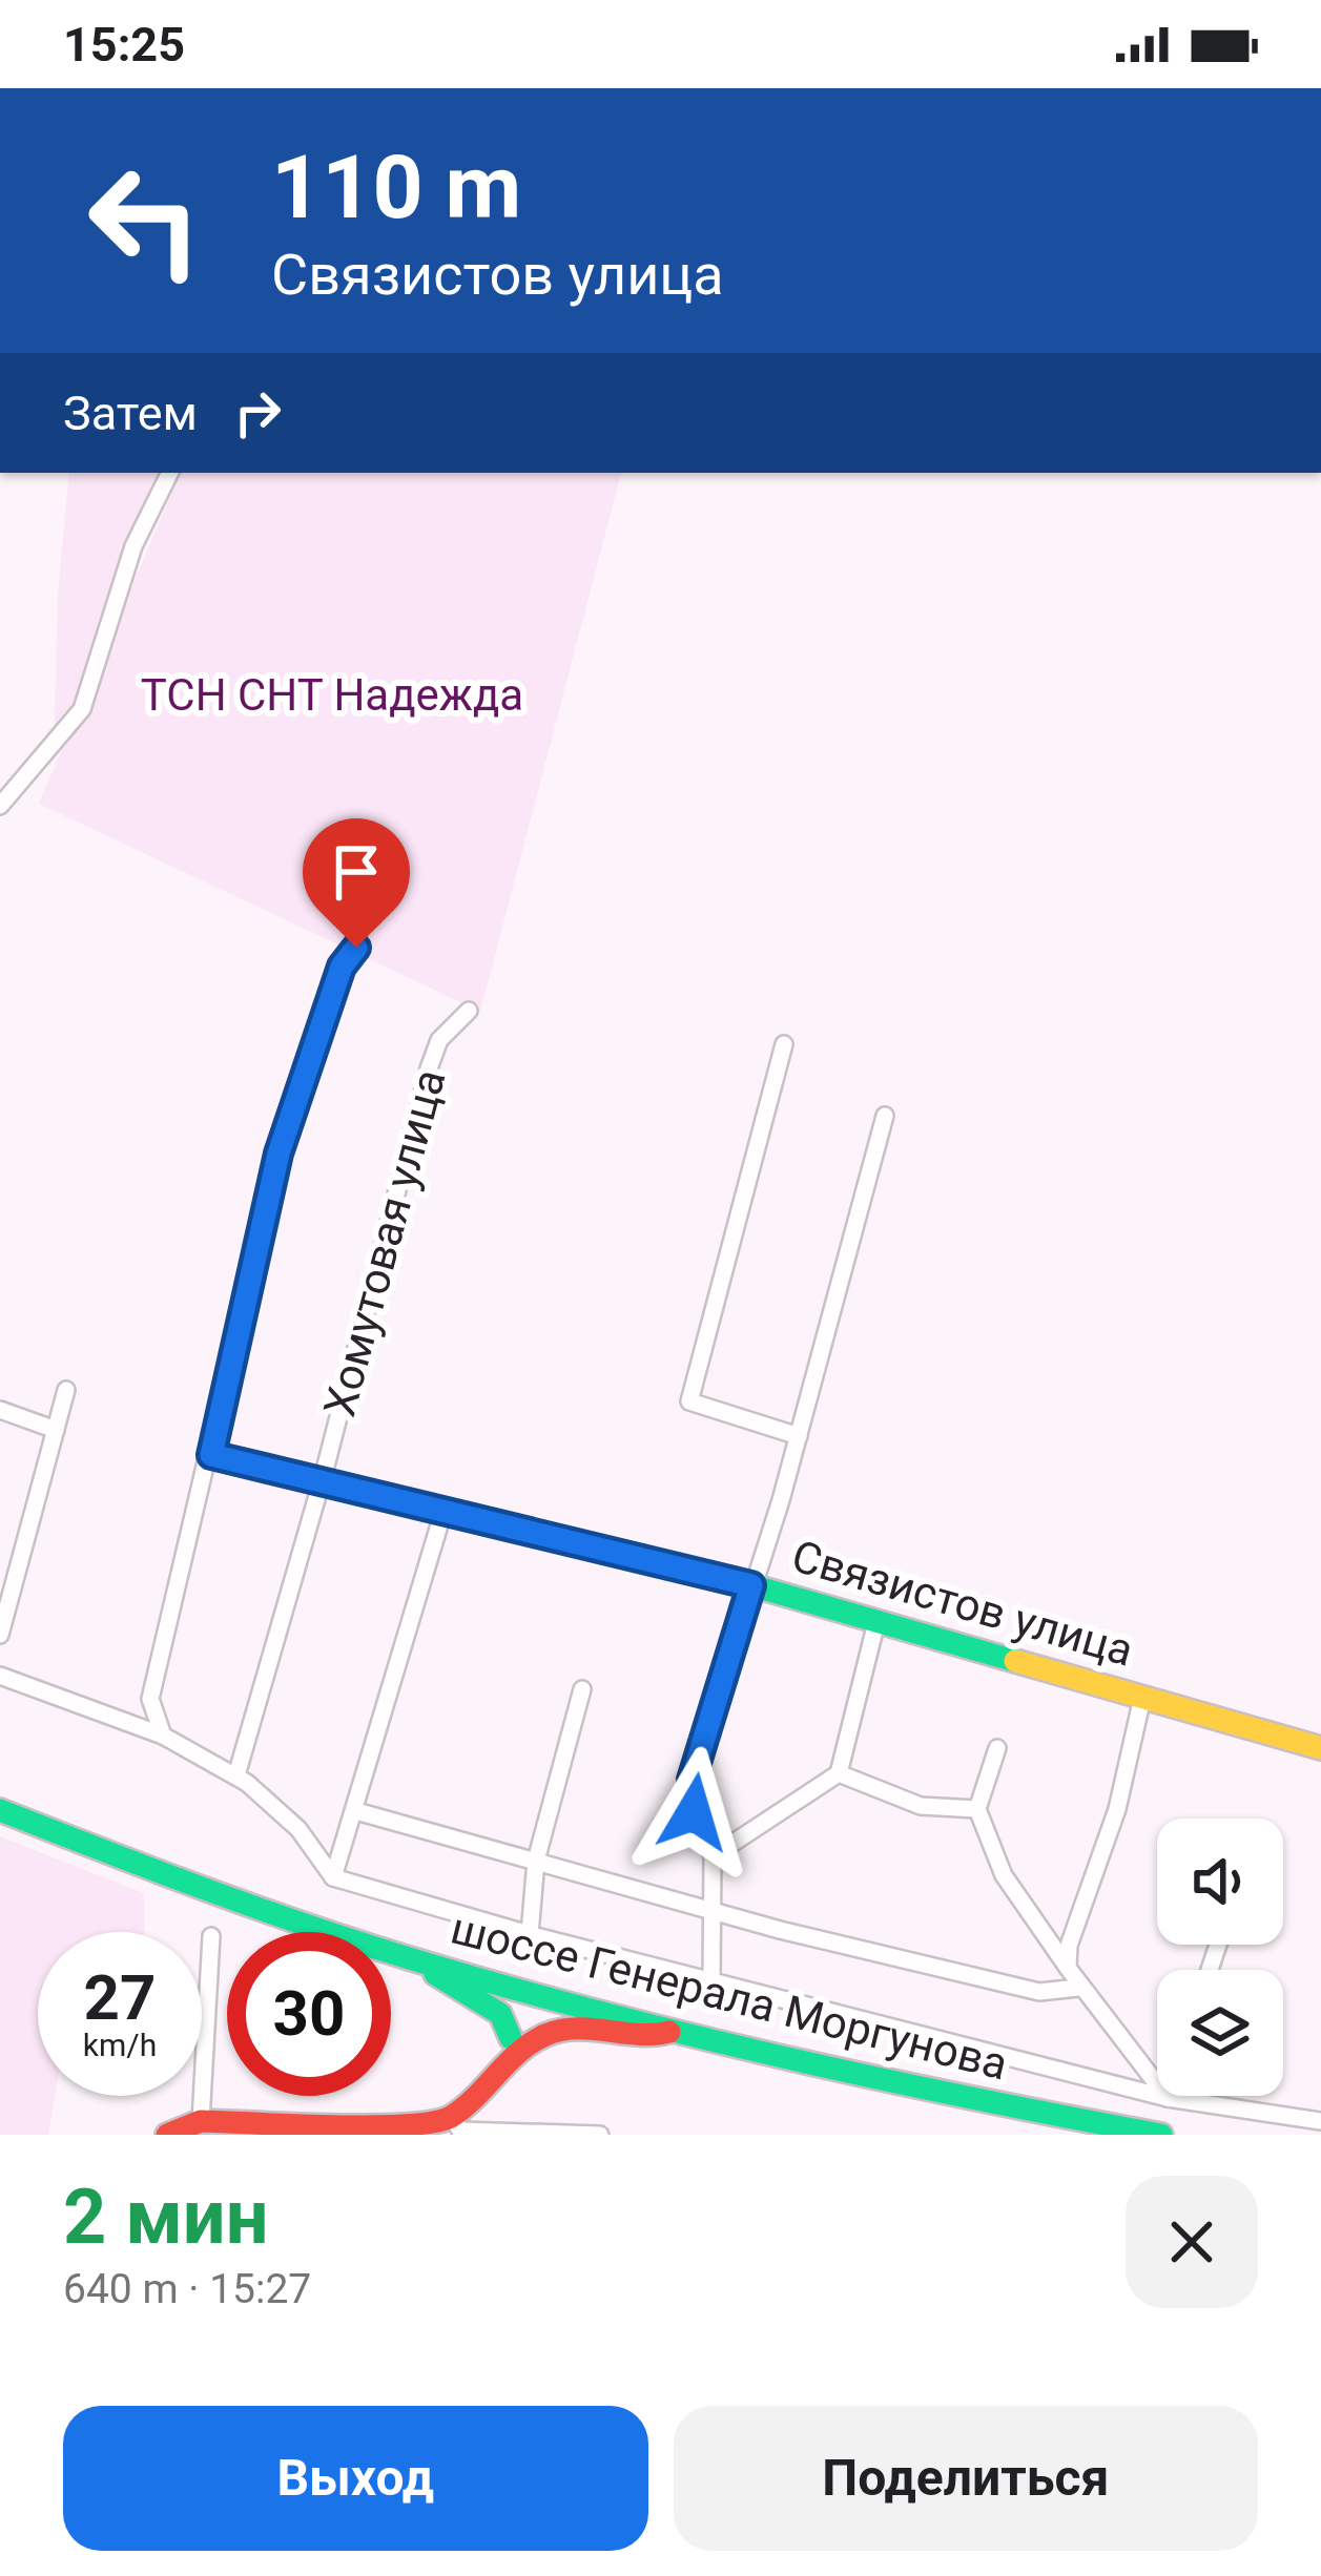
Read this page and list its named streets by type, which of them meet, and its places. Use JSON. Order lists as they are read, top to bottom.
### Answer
{
  "streets": {
    "street": ["Хомутовая улица", "Связистов улица", "шоссе Генерала Моргунова"]
  },
  "crossings": [
    ["Хомутовая улица", "Связистов улица"]
  ],
  "parks": ["ТСН СНТ Надежда"],
  "page": {
    "status": "15:25",
    "turn": ["110 m", "Связистов улица"],
    "then": "Затем",
    "speed": "27 km/h",
    "limit": "30",
    "heading": ["2 мин", "640 m · 15:27"],
    "buttons": ["Выход", "Поделиться"]
  }
}
